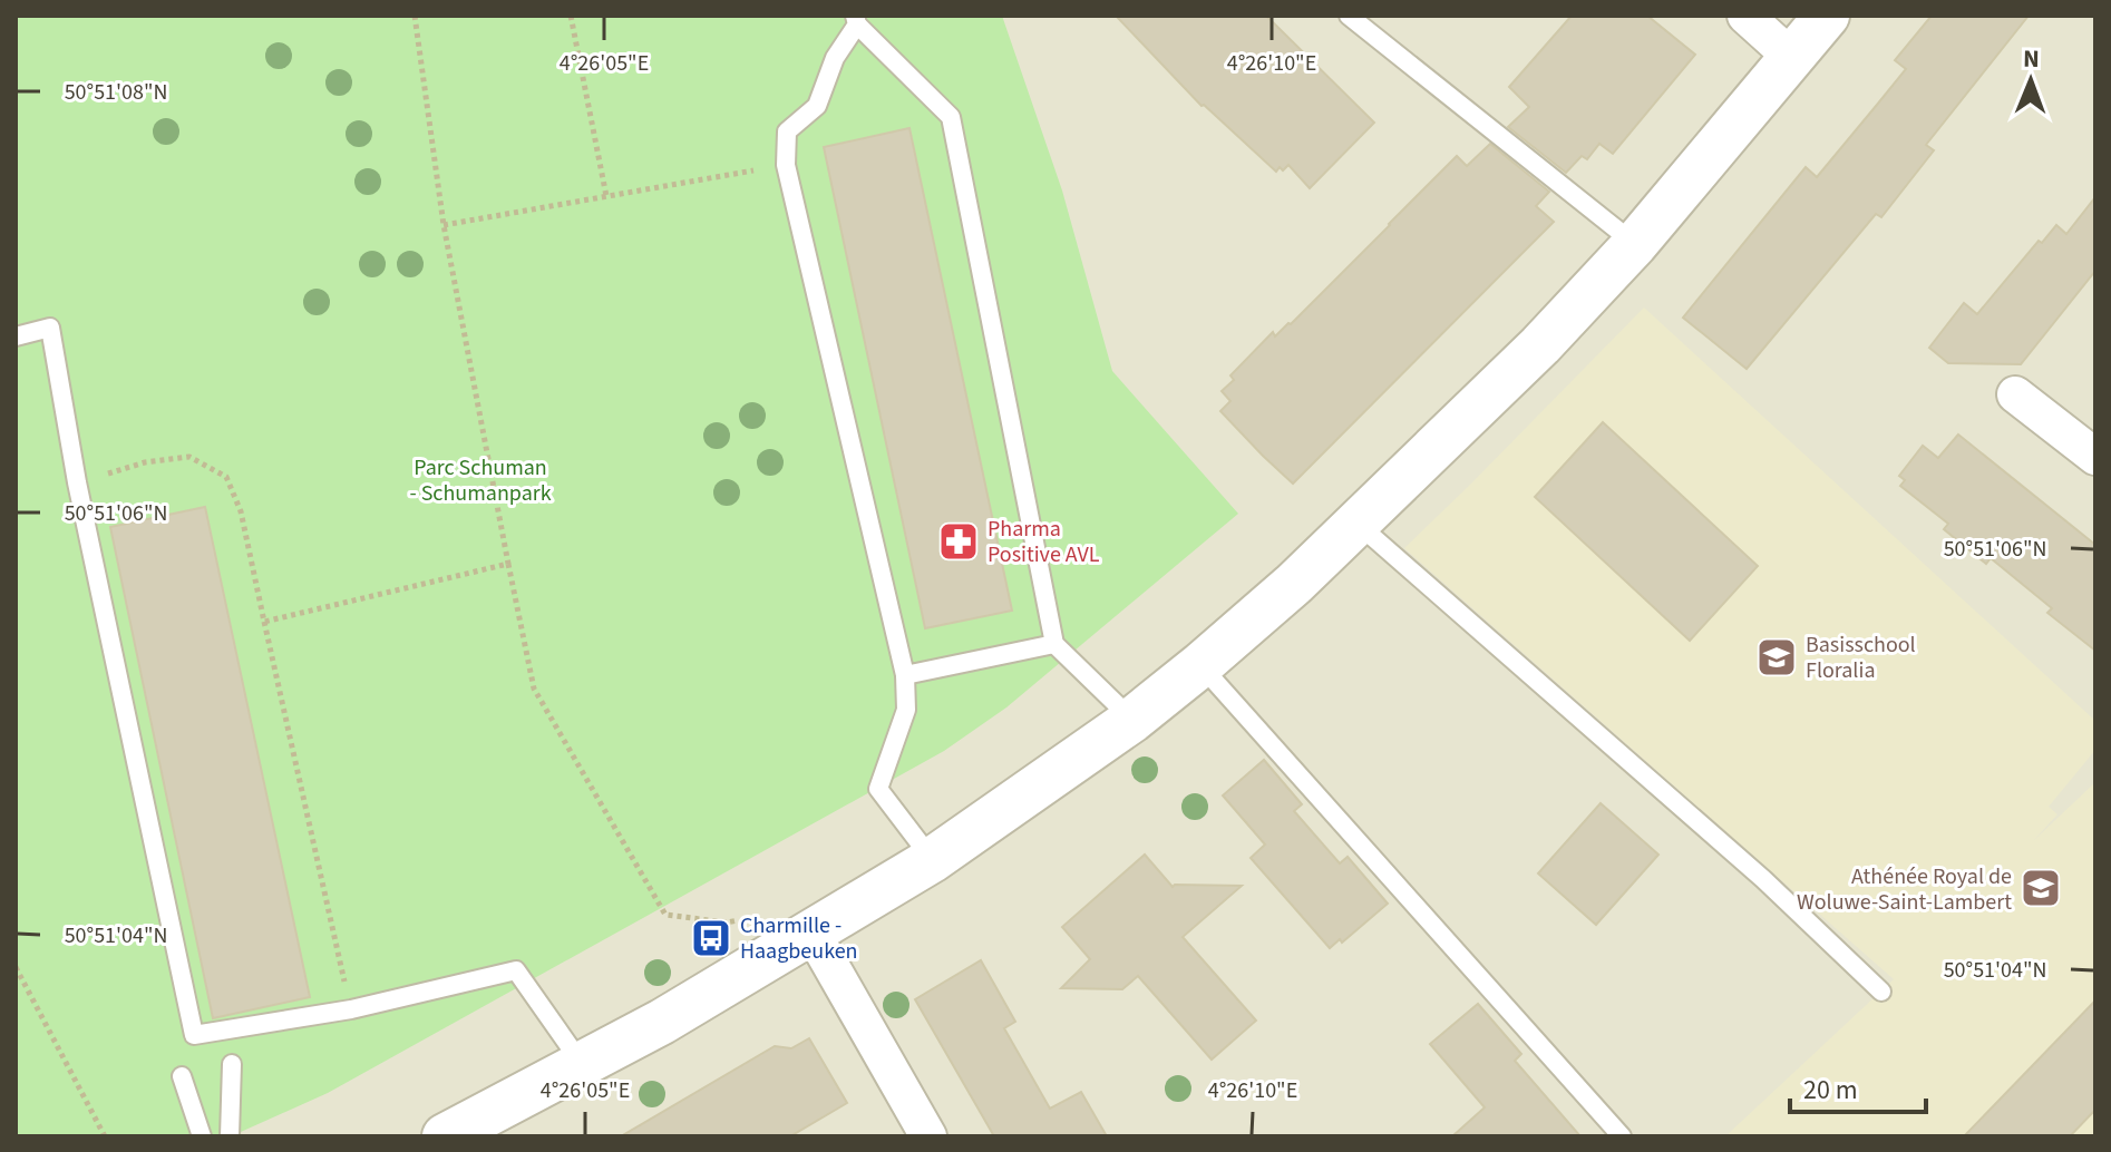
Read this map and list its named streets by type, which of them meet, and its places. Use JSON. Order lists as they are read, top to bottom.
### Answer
{
  "parks": ["Parc Schuman - Schumanpark"],
  "places": {
    "pharmacy": ["Pharma Positive AVL"],
    "school or university": ["Basisschool Floralia", "Athénée Royal de Woluwe-Saint-Lambert"],
    "bus stop": ["Charmille - Haagbeuken"]
  },
  "scale_bar": "20 m",
  "north": "top",
  "coordinates": [
    "4°26'05\"E",
    "4°26'10\"E",
    "50°51'08\"N",
    "50°51'06\"N",
    "50°51'04\"N"
  ]
}
